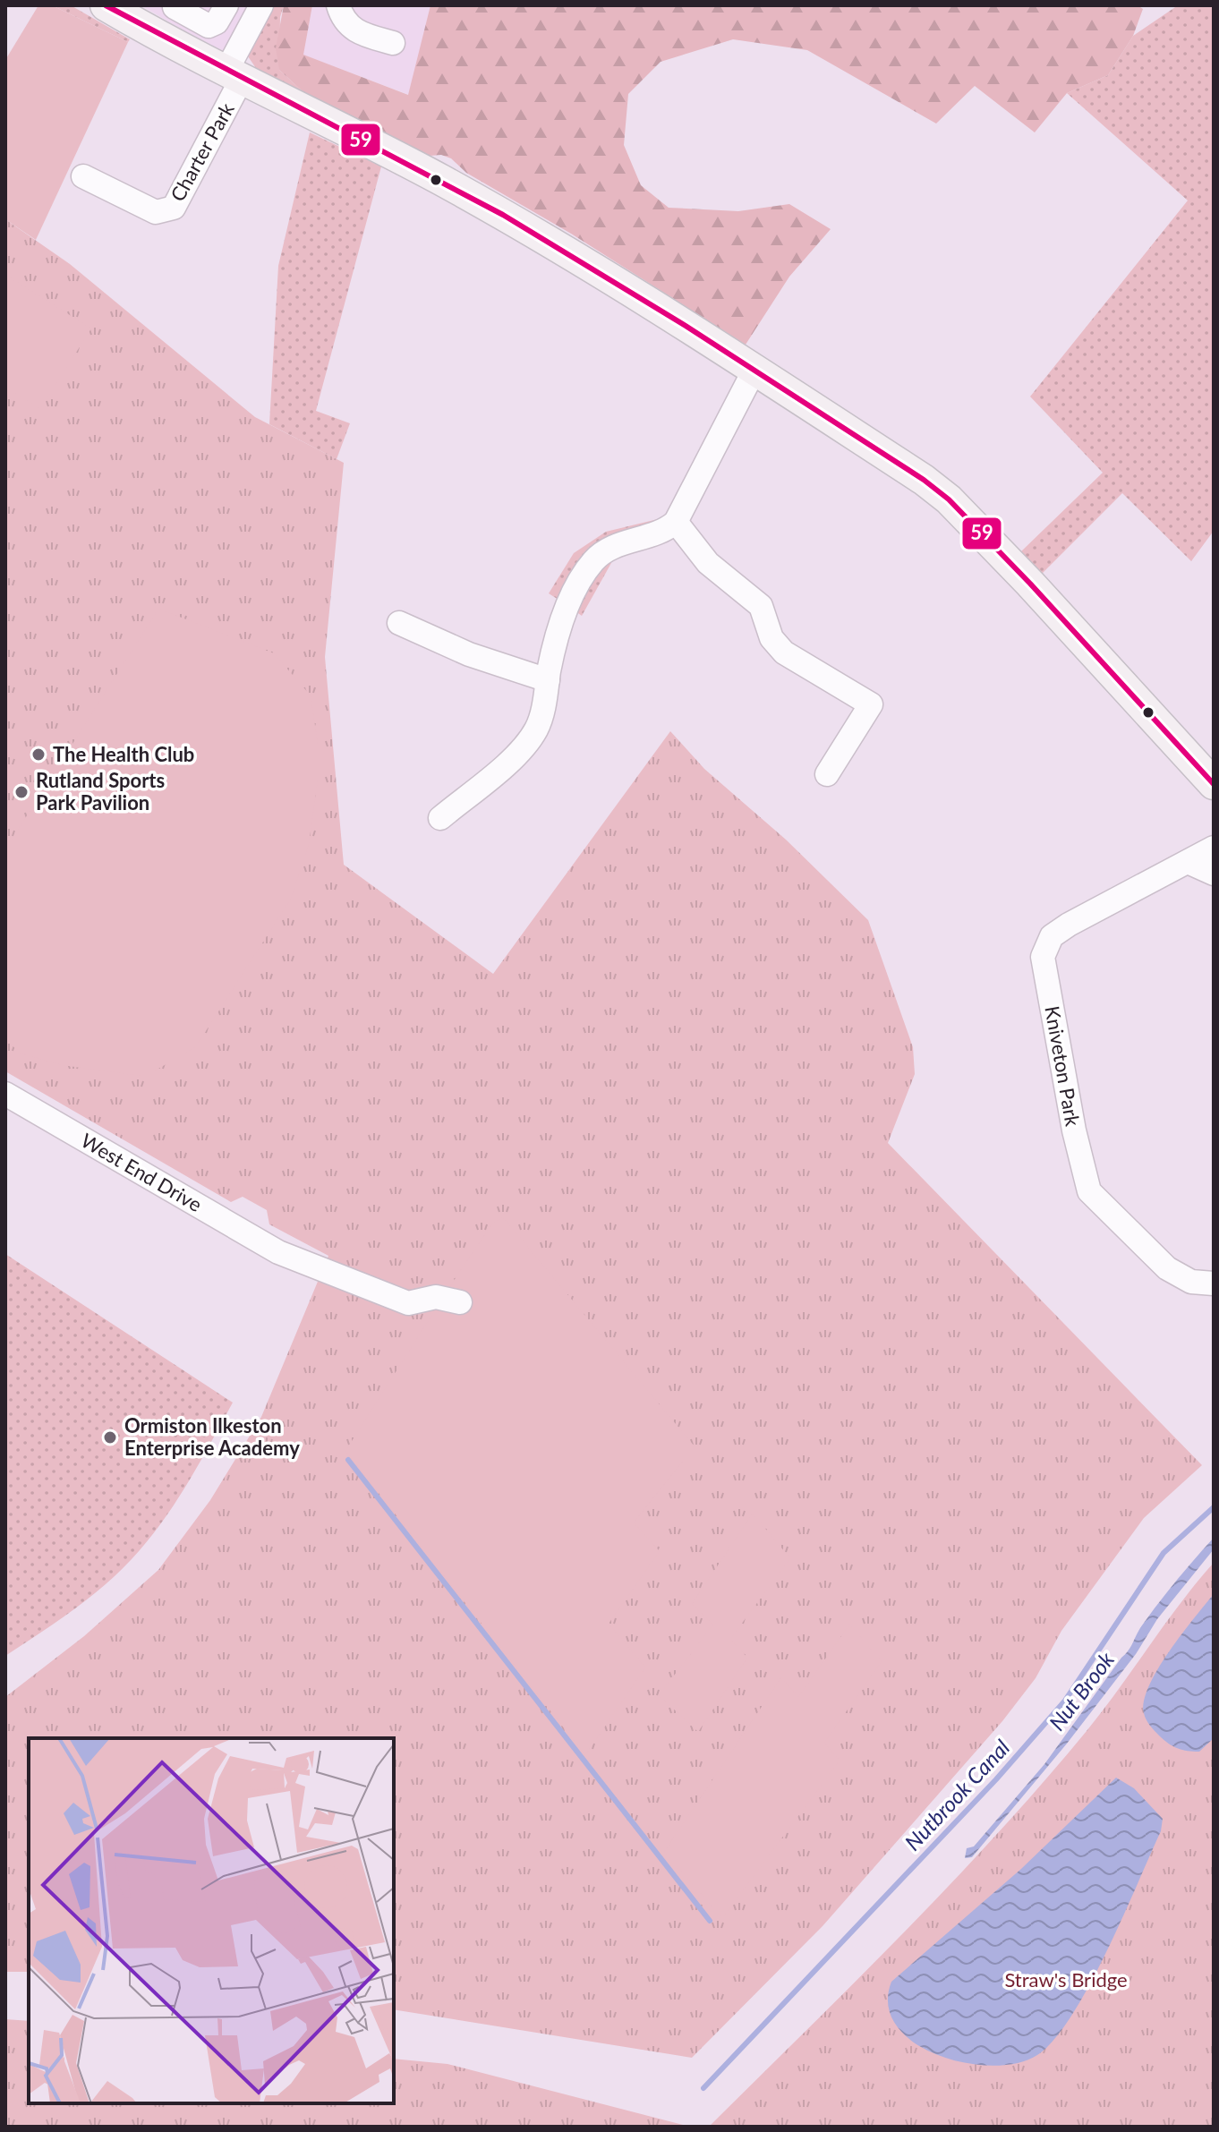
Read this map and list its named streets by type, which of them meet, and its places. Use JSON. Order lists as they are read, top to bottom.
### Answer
{
  "streets": {
    "street": ["Charter Park", "Kniveton Park", "West End Drive"]
  },
  "water": ["Nut Brook", "Nutbrook Canal"],
  "parks": ["Straw's Bridge"],
  "places": ["The Health Club", "Rutland Sports Park Pavilion", "Ormiston Ilkeston Enterprise Academy"],
  "lines": ["transit line 59"]
}
